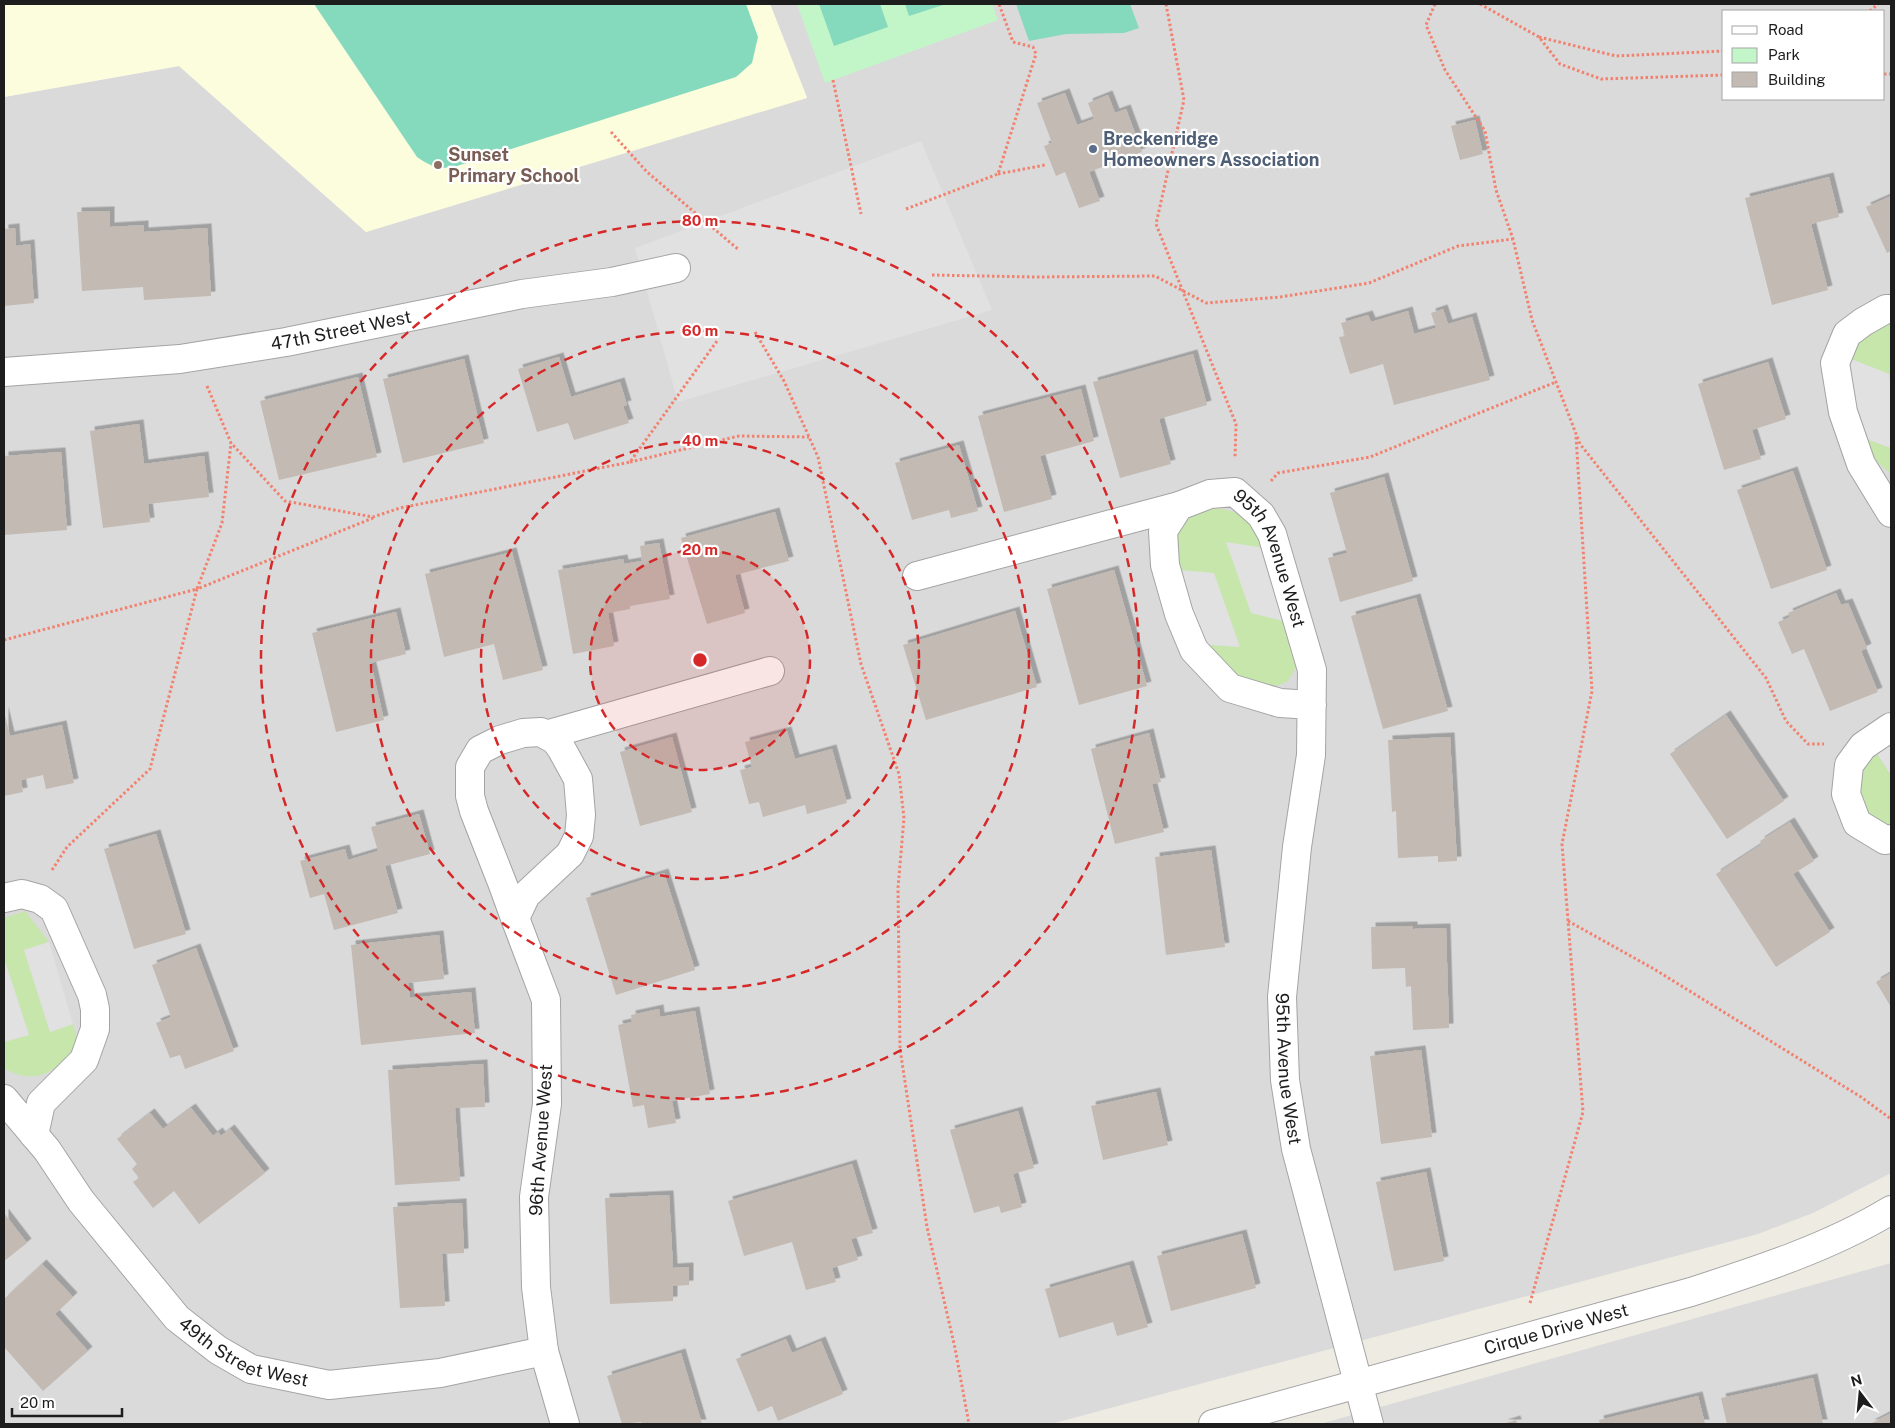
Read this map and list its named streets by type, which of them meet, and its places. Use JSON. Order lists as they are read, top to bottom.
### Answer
{
  "streets": {
    "street": [
      "47th Street West",
      "95th Avenue West",
      "96th Avenue West",
      "Cirque Drive West",
      "49th Street West"
    ]
  },
  "crossings": [
    ["95th Avenue West", "Cirque Drive West"],
    ["96th Avenue West", "49th Street West"]
  ],
  "places": ["Breckenridge Homeowners Association", "Sunset Primary School"],
  "legend": ["Road", "Park", "Building"],
  "scale_bar": "20 m",
  "north": "top",
  "rings": [
    "80 m",
    "60 m",
    "40 m",
    "20 m"
  ]
}
